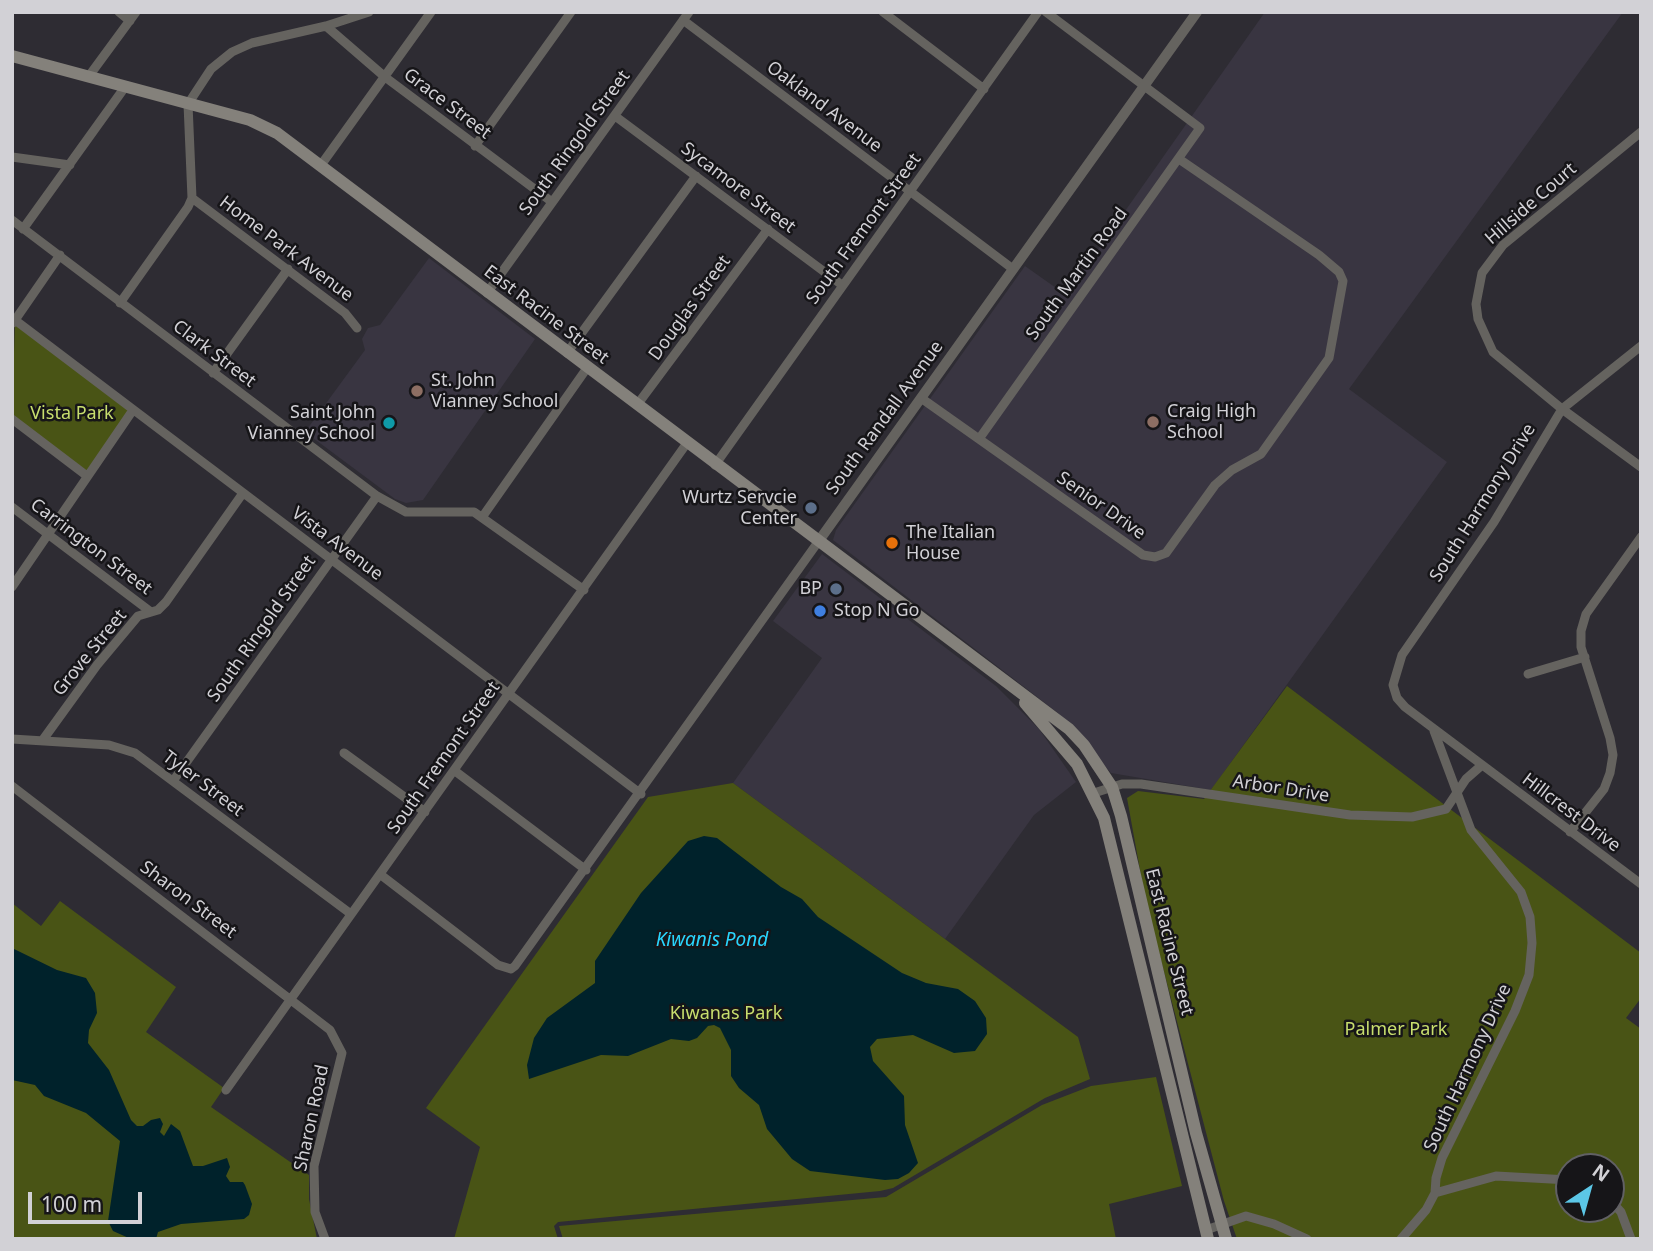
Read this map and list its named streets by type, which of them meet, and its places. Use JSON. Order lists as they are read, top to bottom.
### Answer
{
  "streets": {
    "main road": ["East Racine Street"],
    "street": [
      "Grace Street",
      "Oakland Avenue",
      "South Ringold Street",
      "Sycamore Street",
      "Hillside Court",
      "South Fremont Street",
      "Home Park Avenue",
      "South Martin Road",
      "Douglas Street",
      "Clark Street",
      "South Randall Avenue",
      "South Harmony Drive",
      "Senior Drive",
      "Vista Avenue",
      "Carrington Street",
      "Grove Street",
      "Tyler Street",
      "Arbor Drive",
      "Hillcrest Drive",
      "Sharon Street",
      "Sharon Road"
    ]
  },
  "crossings": [
    ["Grace Street", "South Ringold Street"],
    ["Oakland Avenue", "South Ringold Street"],
    ["Oakland Avenue", "South Fremont Street"],
    ["Oakland Avenue", "South Randall Avenue"],
    ["South Ringold Street", "Sycamore Street"],
    ["South Ringold Street", "East Racine Street"],
    ["South Ringold Street", "Clark Street"],
    ["South Ringold Street", "Vista Avenue"],
    ["South Ringold Street", "Tyler Street"],
    ["Sycamore Street", "South Fremont Street"],
    ["Sycamore Street", "Douglas Street"],
    ["Hillside Court", "South Harmony Drive"],
    ["South Fremont Street", "East Racine Street"],
    ["South Fremont Street", "Clark Street"],
    ["South Fremont Street", "South Randall Avenue"],
    ["South Fremont Street", "Vista Avenue"],
    ["South Fremont Street", "Tyler Street"],
    ["South Fremont Street", "Sharon Street"],
    ["South Martin Road", "South Randall Avenue"],
    ["South Martin Road", "Senior Drive"],
    ["Douglas Street", "East Racine Street"],
    ["East Racine Street", "South Randall Avenue"],
    ["East Racine Street", "Arbor Drive"],
    ["South Randall Avenue", "Senior Drive"],
    ["South Randall Avenue", "Vista Avenue"],
    ["South Harmony Drive", "Arbor Drive"],
    ["South Harmony Drive", "Hillcrest Drive"],
    ["Vista Avenue", "Grove Street"],
    ["Carrington Street", "Grove Street"],
    ["Grove Street", "Tyler Street"],
    ["Sharon Street", "Sharon Road"]
  ],
  "water": ["Kiwanis Pond"],
  "parks": ["Vista Park", "Kiwanas Park", "Palmer Park"],
  "places": [
    "St. John Vianney School",
    "Craig High School",
    "Saint John Vianney School",
    "Wurtz Servcie Center",
    "The Italian House",
    "BP",
    "Stop N Go"
  ],
  "scale_bar": "100 m",
  "north": "top right"
}
